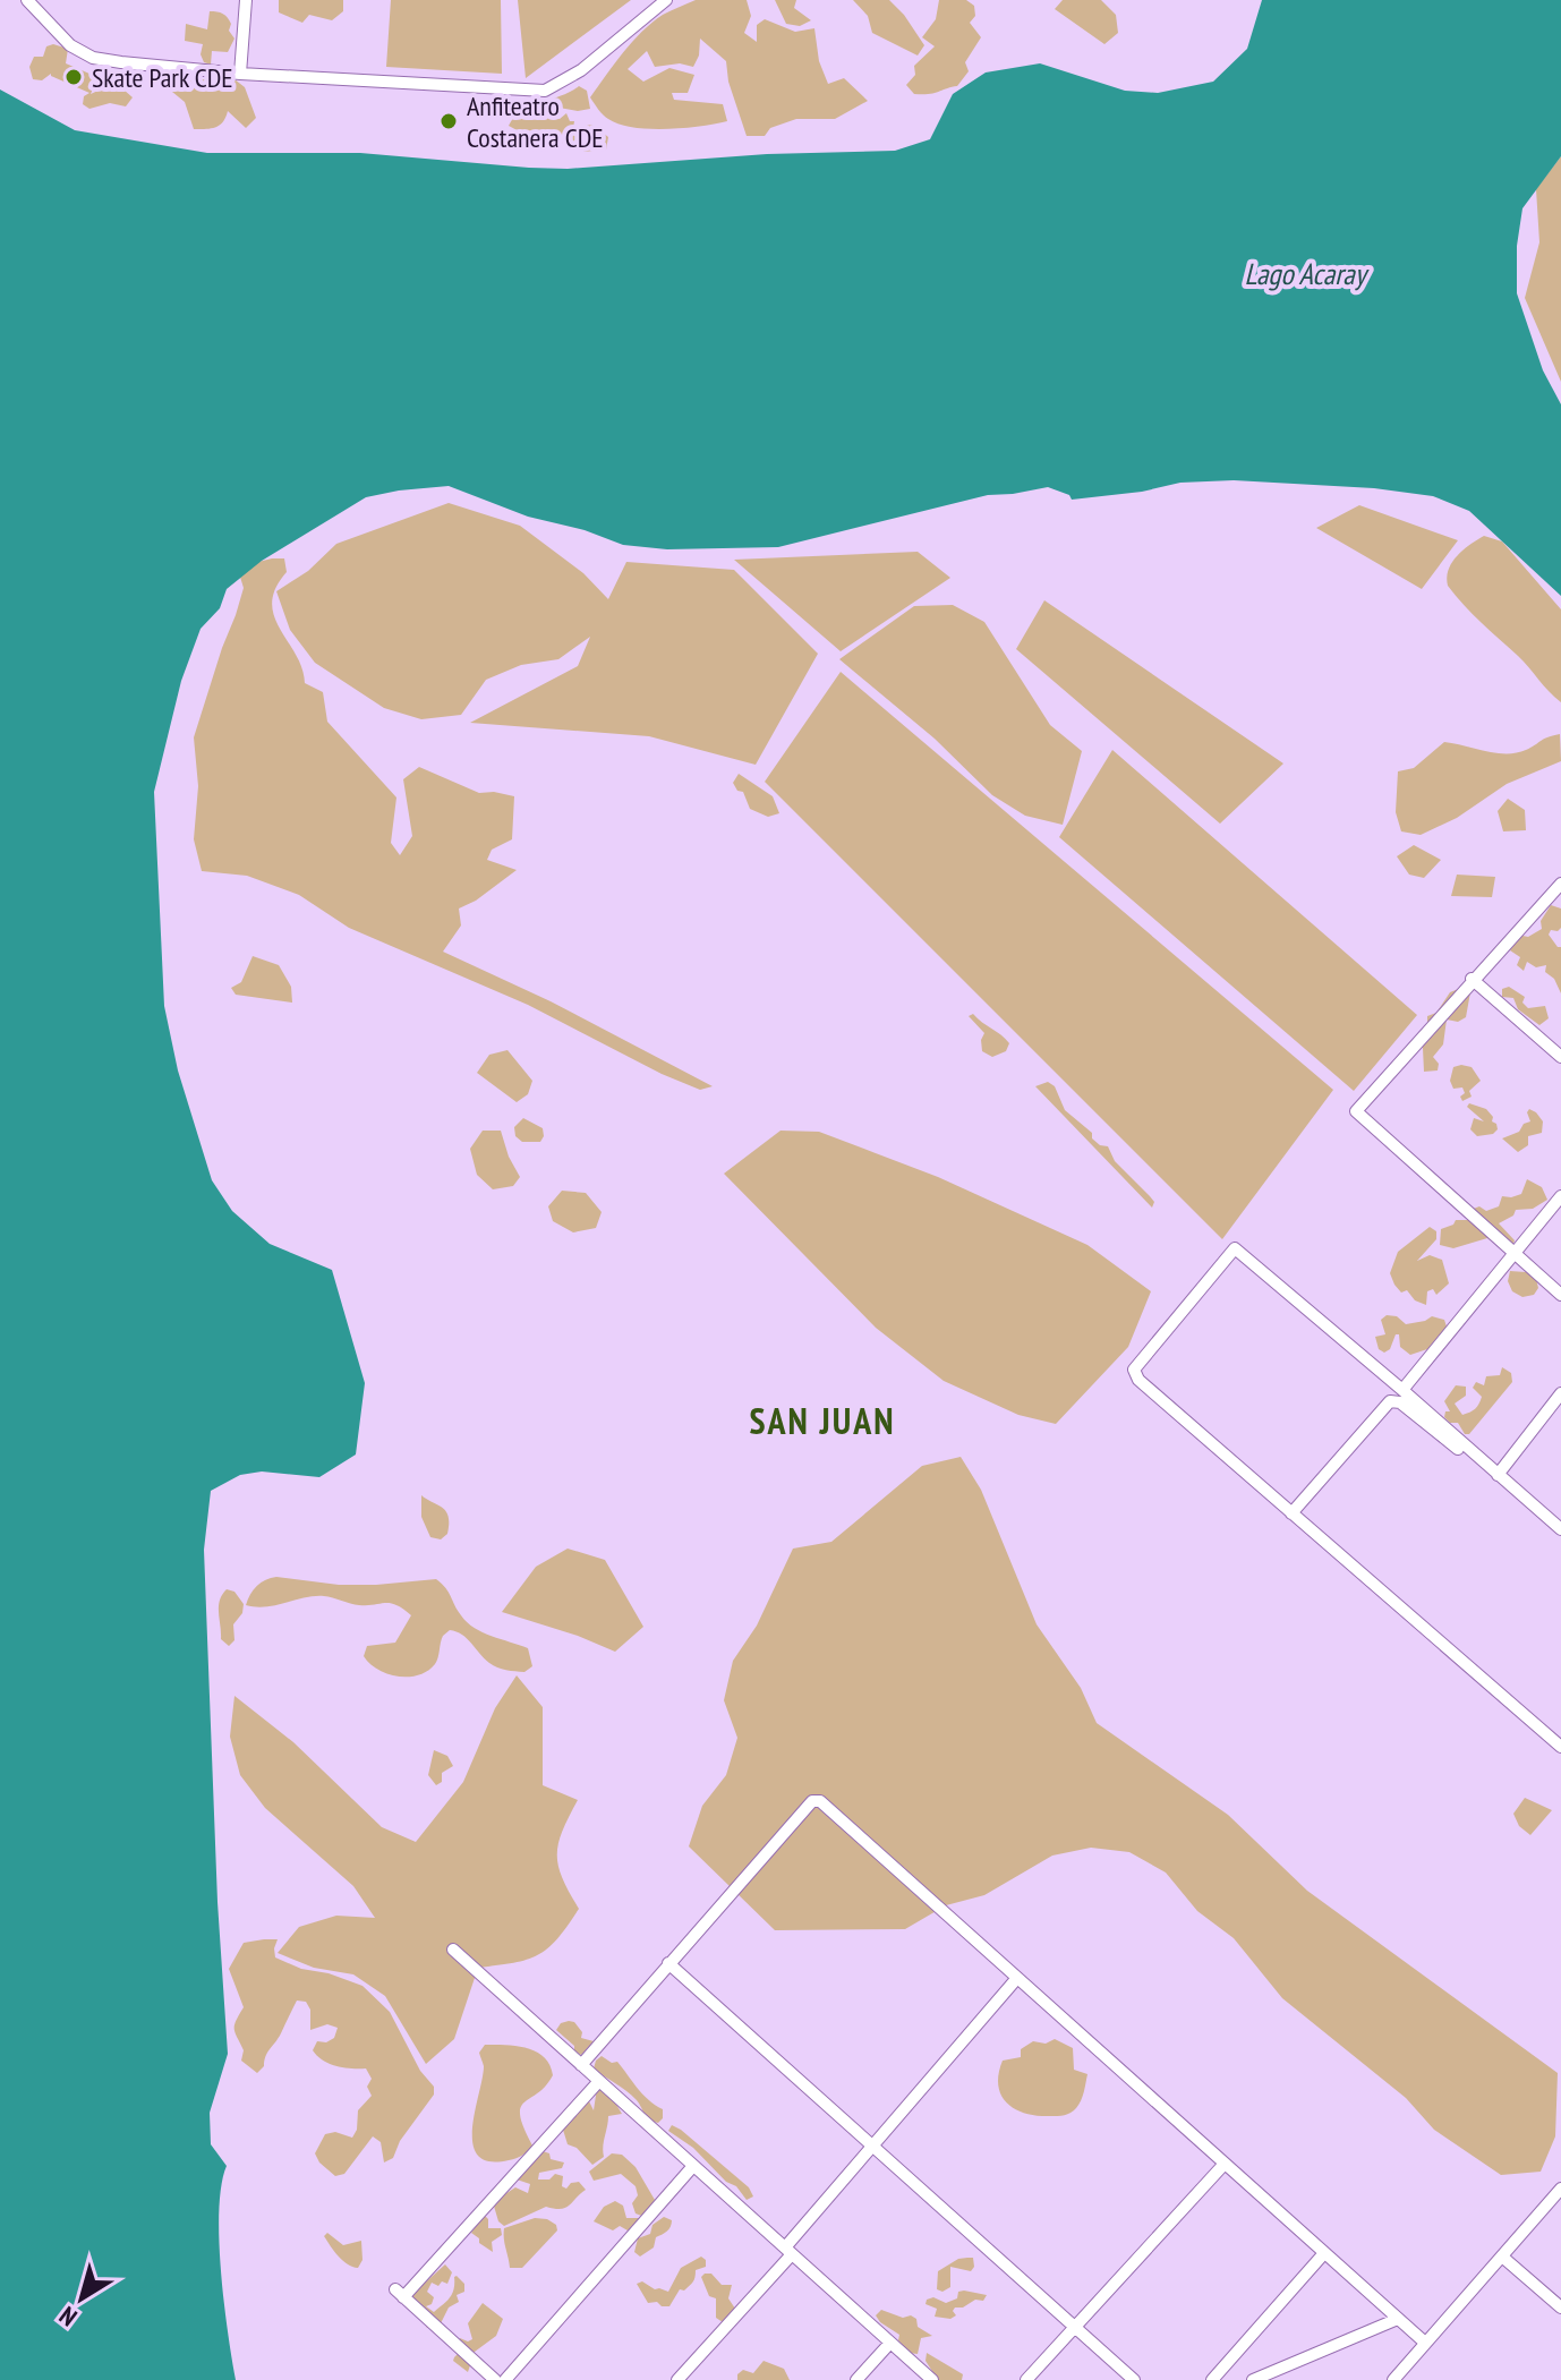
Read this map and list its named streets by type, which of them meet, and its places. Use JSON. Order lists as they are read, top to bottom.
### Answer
{
  "districts": ["SAN JUAN"],
  "water": ["Lago Acaray"],
  "places": ["Skate Park CDE", "Anfiteatro Costanera CDE"],
  "north": "bottom left"
}
